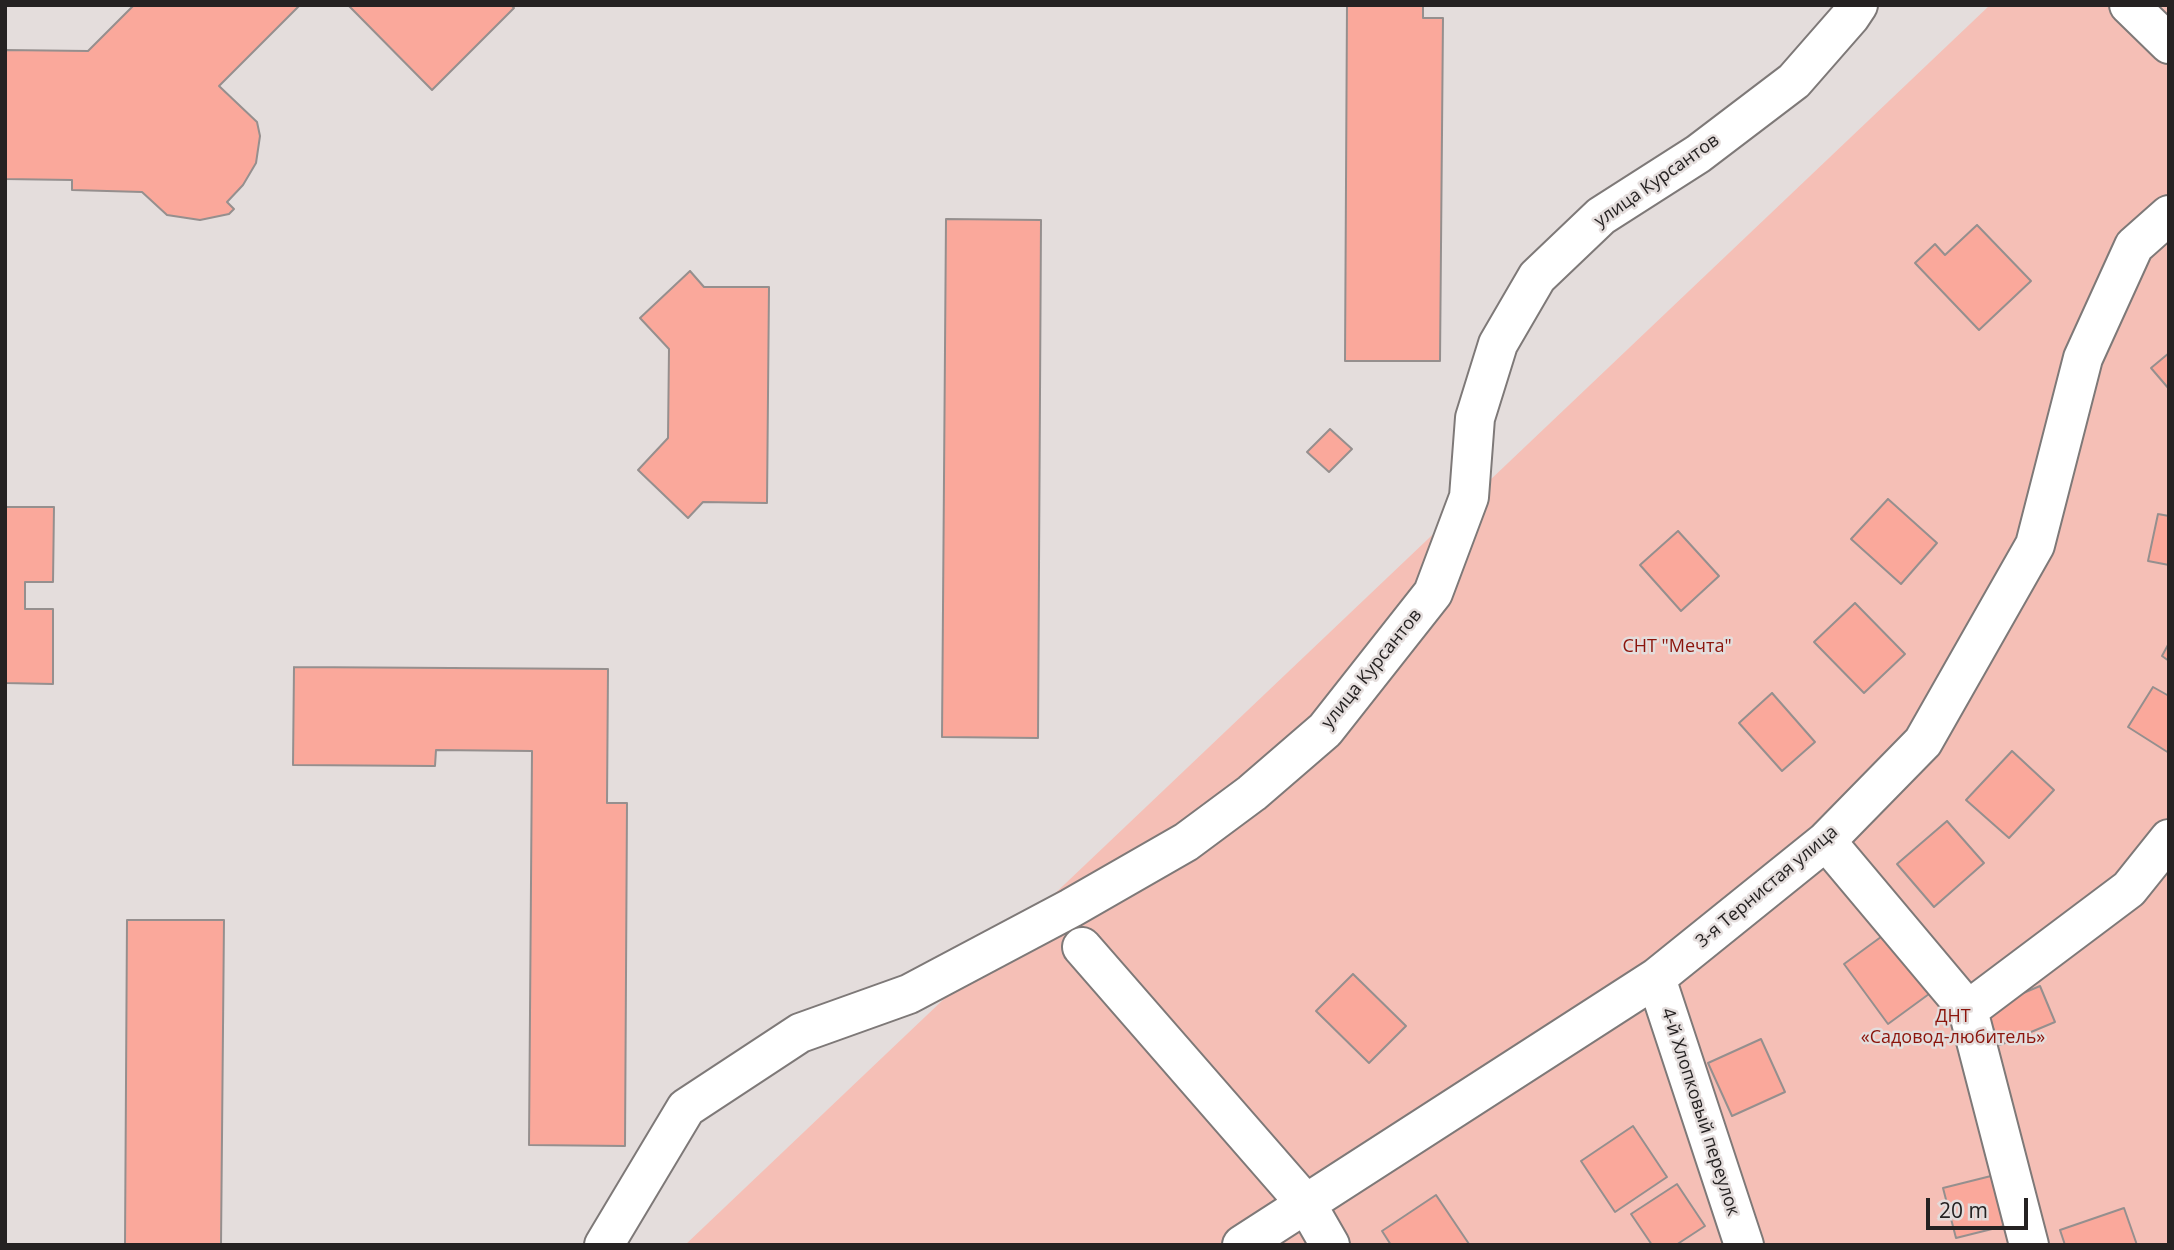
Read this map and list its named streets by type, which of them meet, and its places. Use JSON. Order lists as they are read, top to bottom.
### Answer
{
  "streets": {
    "street": ["улица Курсантов", "3-я Тернистая улица", "4-й Хлопковый переулок"]
  },
  "crossings": [
    ["3-я Тернистая улица", "4-й Хлопковый переулок"]
  ],
  "parks": ["СНТ \"Мечта\"", "ДНТ «Садовод-любитель»"],
  "scale_bar": "20 m"
}
